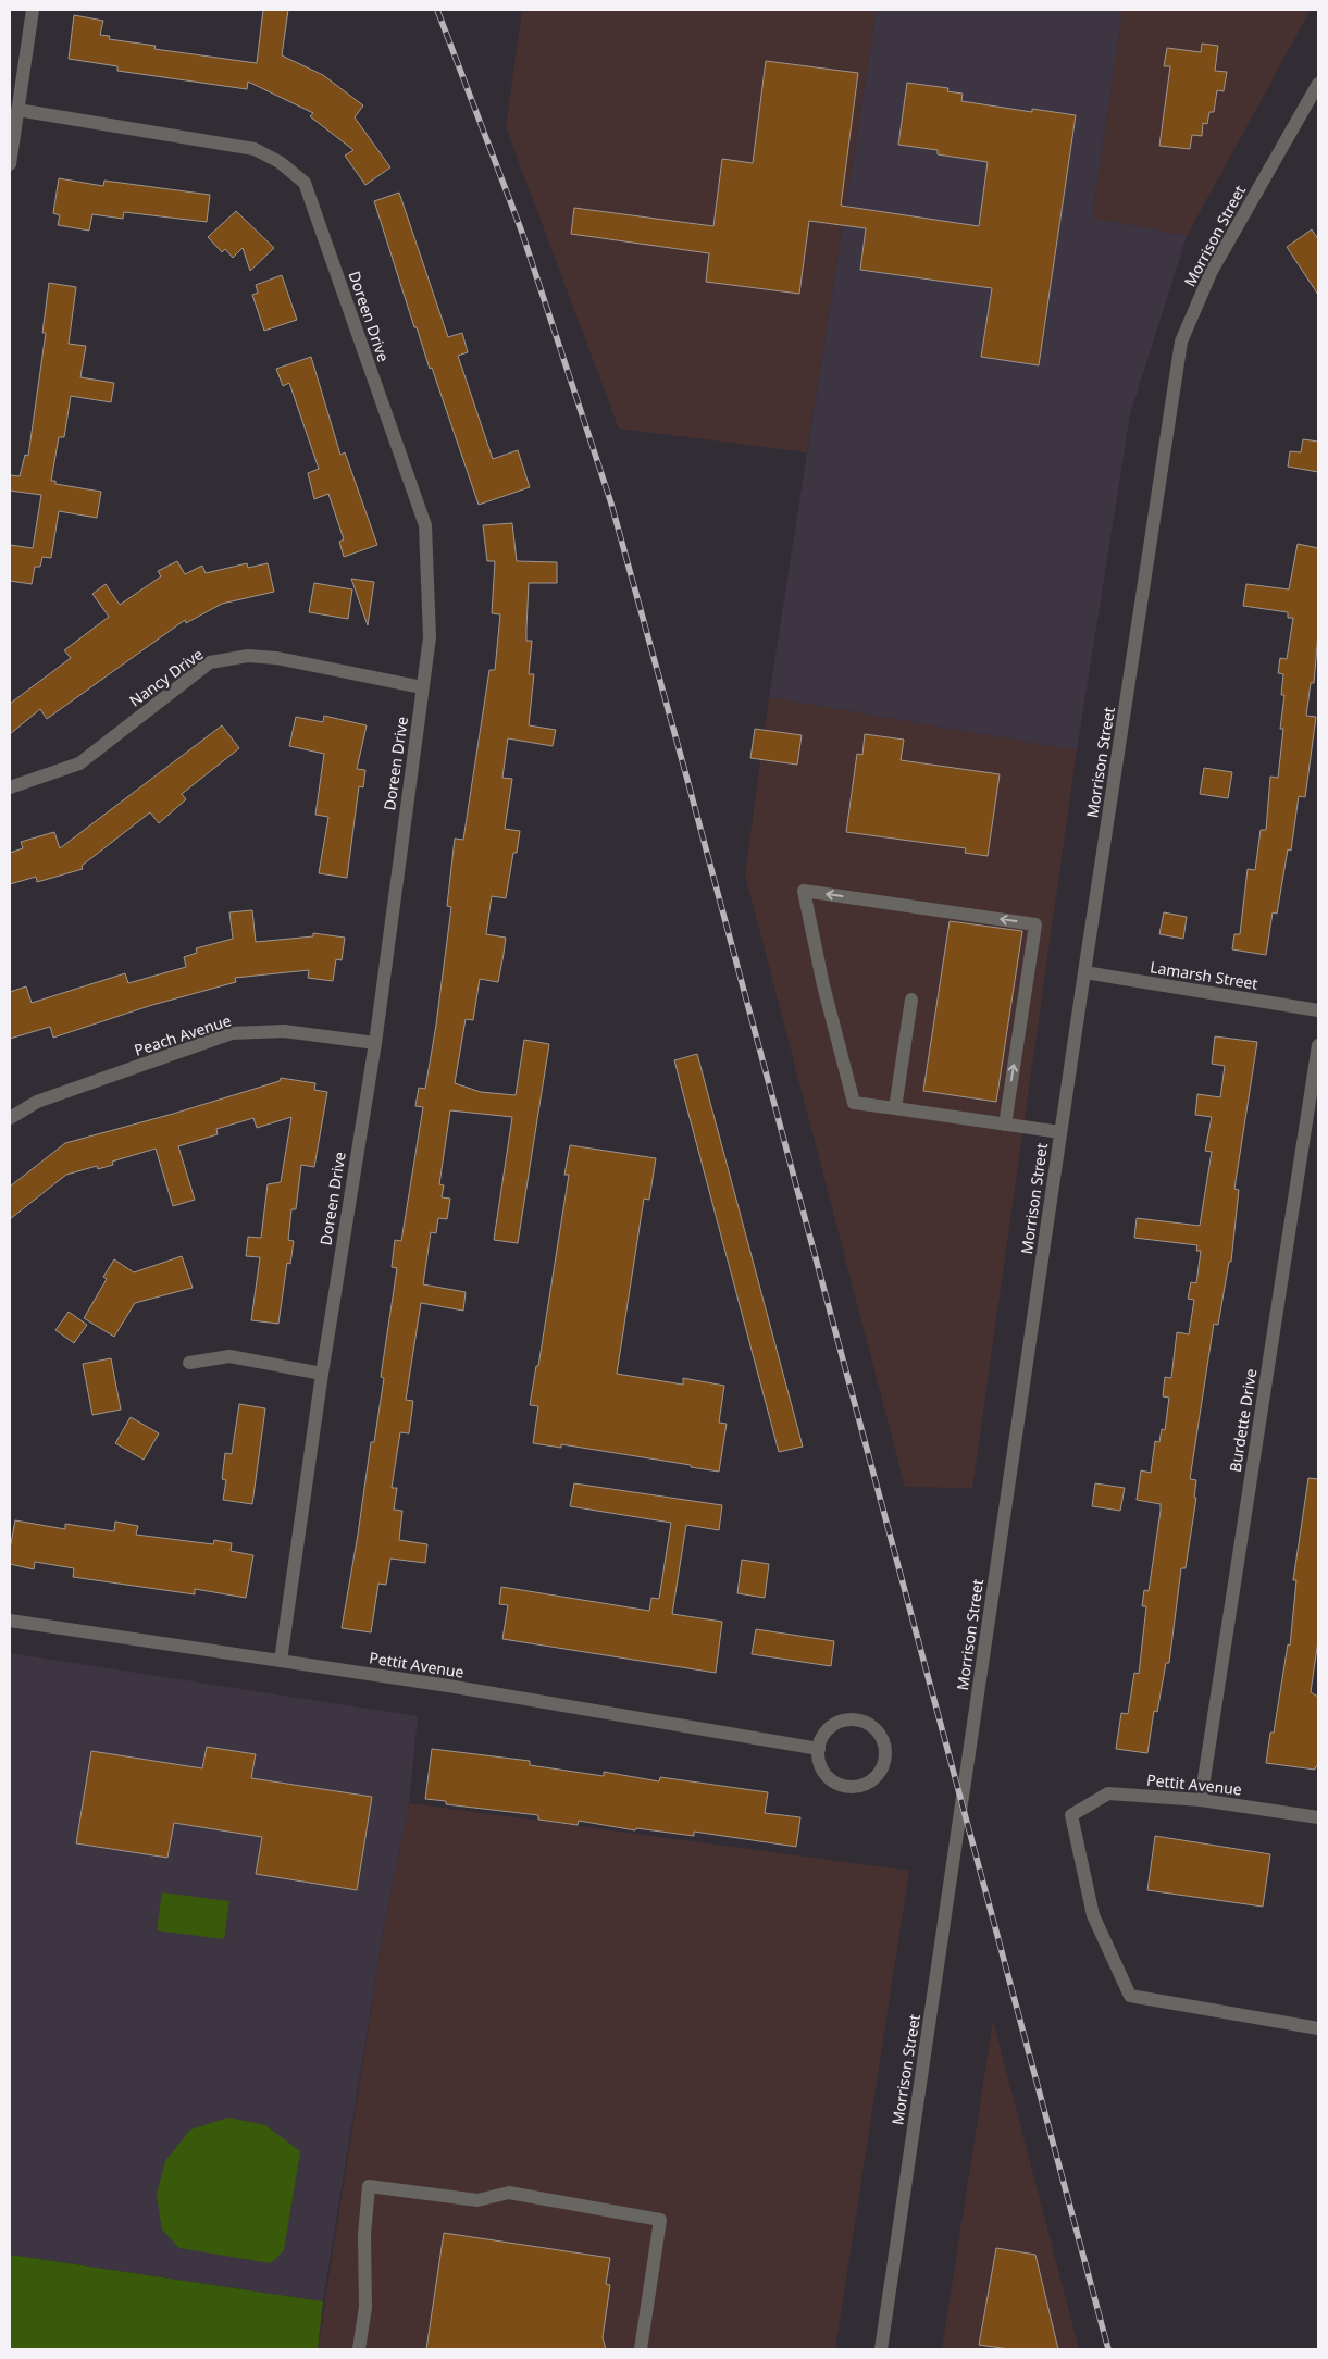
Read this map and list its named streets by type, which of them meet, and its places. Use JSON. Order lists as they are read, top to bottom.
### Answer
{
  "streets": {
    "street": [
      "Morrison Street",
      "Doreen Drive",
      "Nancy Drive",
      "Lamarsh Street",
      "Peach Avenue",
      "Burdette Drive",
      "Pettit Avenue"
    ]
  },
  "crossings": [
    ["Morrison Street", "Lamarsh Street"],
    ["Doreen Drive", "Nancy Drive"],
    ["Doreen Drive", "Peach Avenue"],
    ["Doreen Drive", "Pettit Avenue"],
    ["Burdette Drive", "Pettit Avenue"]
  ]
}
